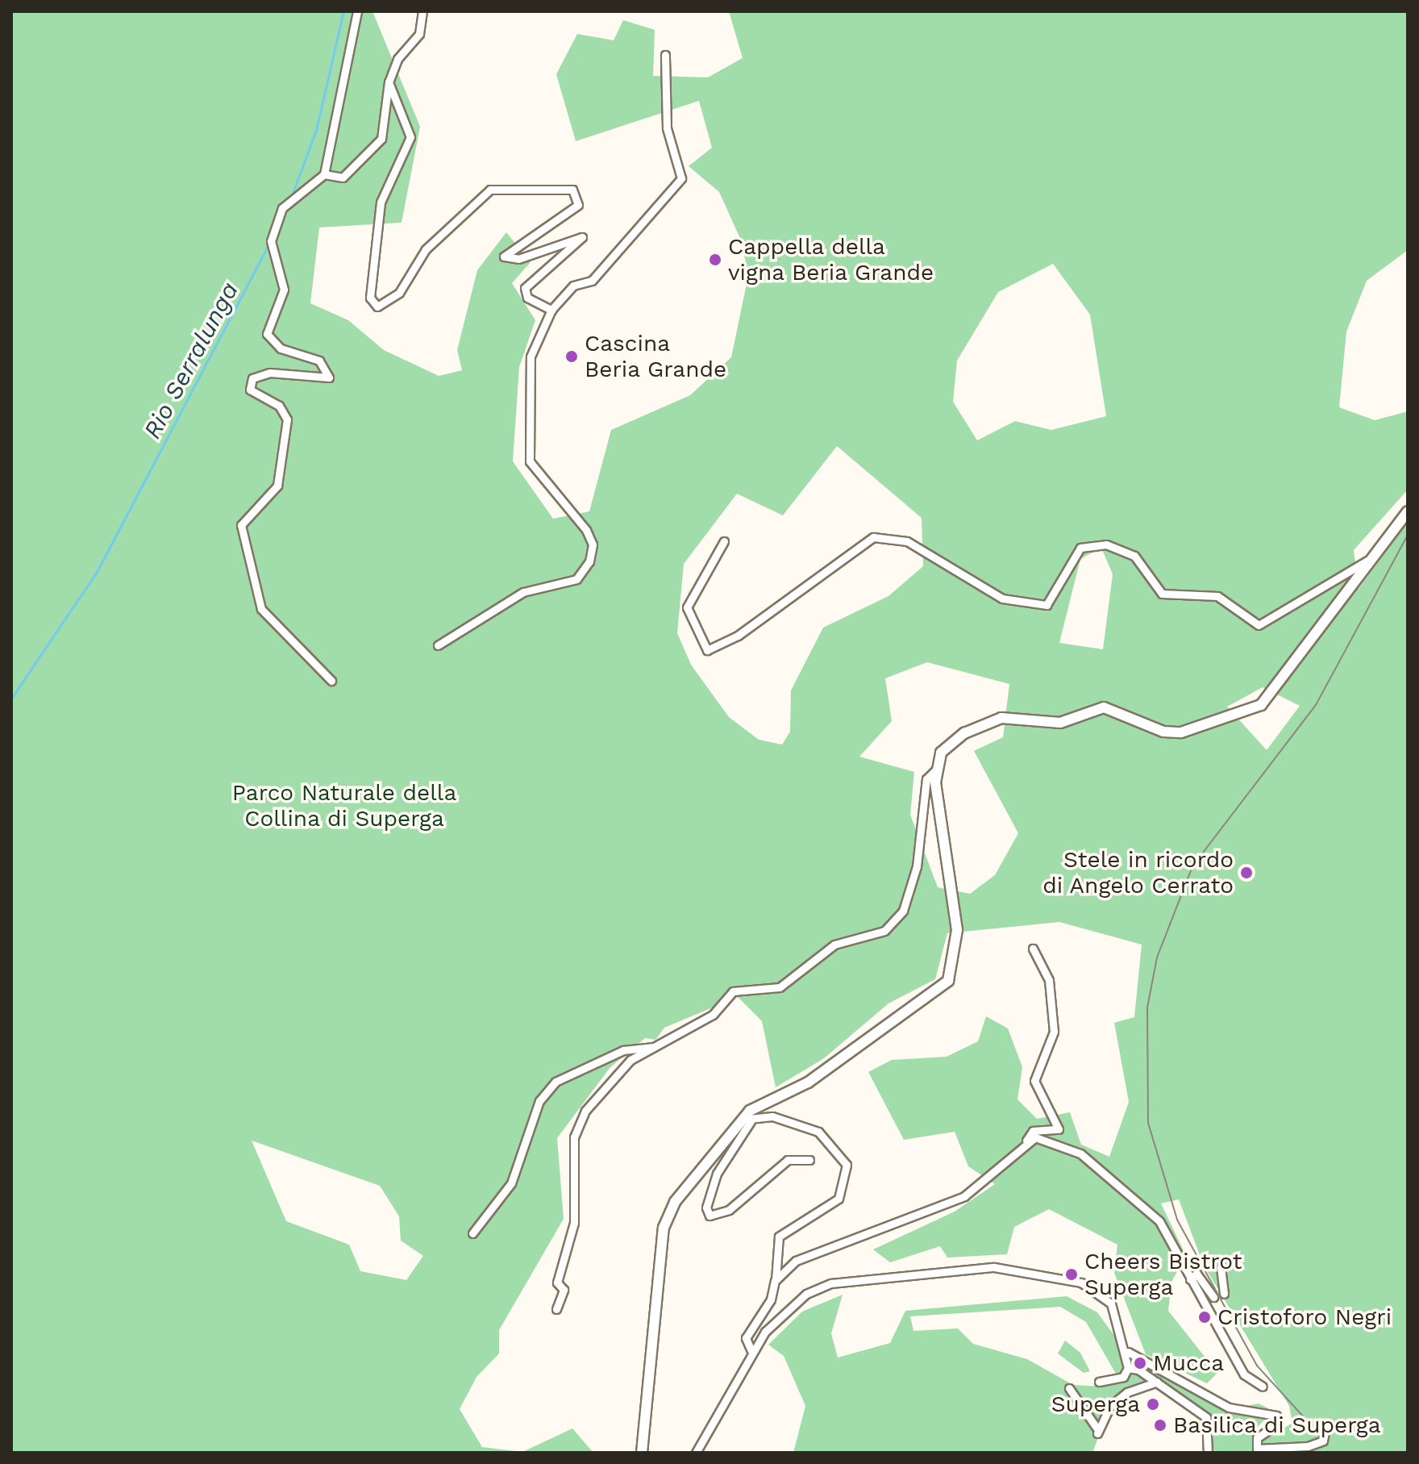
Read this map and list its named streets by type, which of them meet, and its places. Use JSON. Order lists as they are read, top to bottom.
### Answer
{
  "water": ["Rio Serralunga"],
  "parks": ["Parco Naturale della Collina di Superga"],
  "places": [
    "Cappella della vigna Beria Grande",
    "Cascina Beria Grande",
    "Stele in ricordo di Angelo Cerrato",
    "Cheers Bistrot Superga",
    "Cristoforo Negri",
    "Mucca",
    "Superga",
    "Basilica di Superga"
  ]
}
